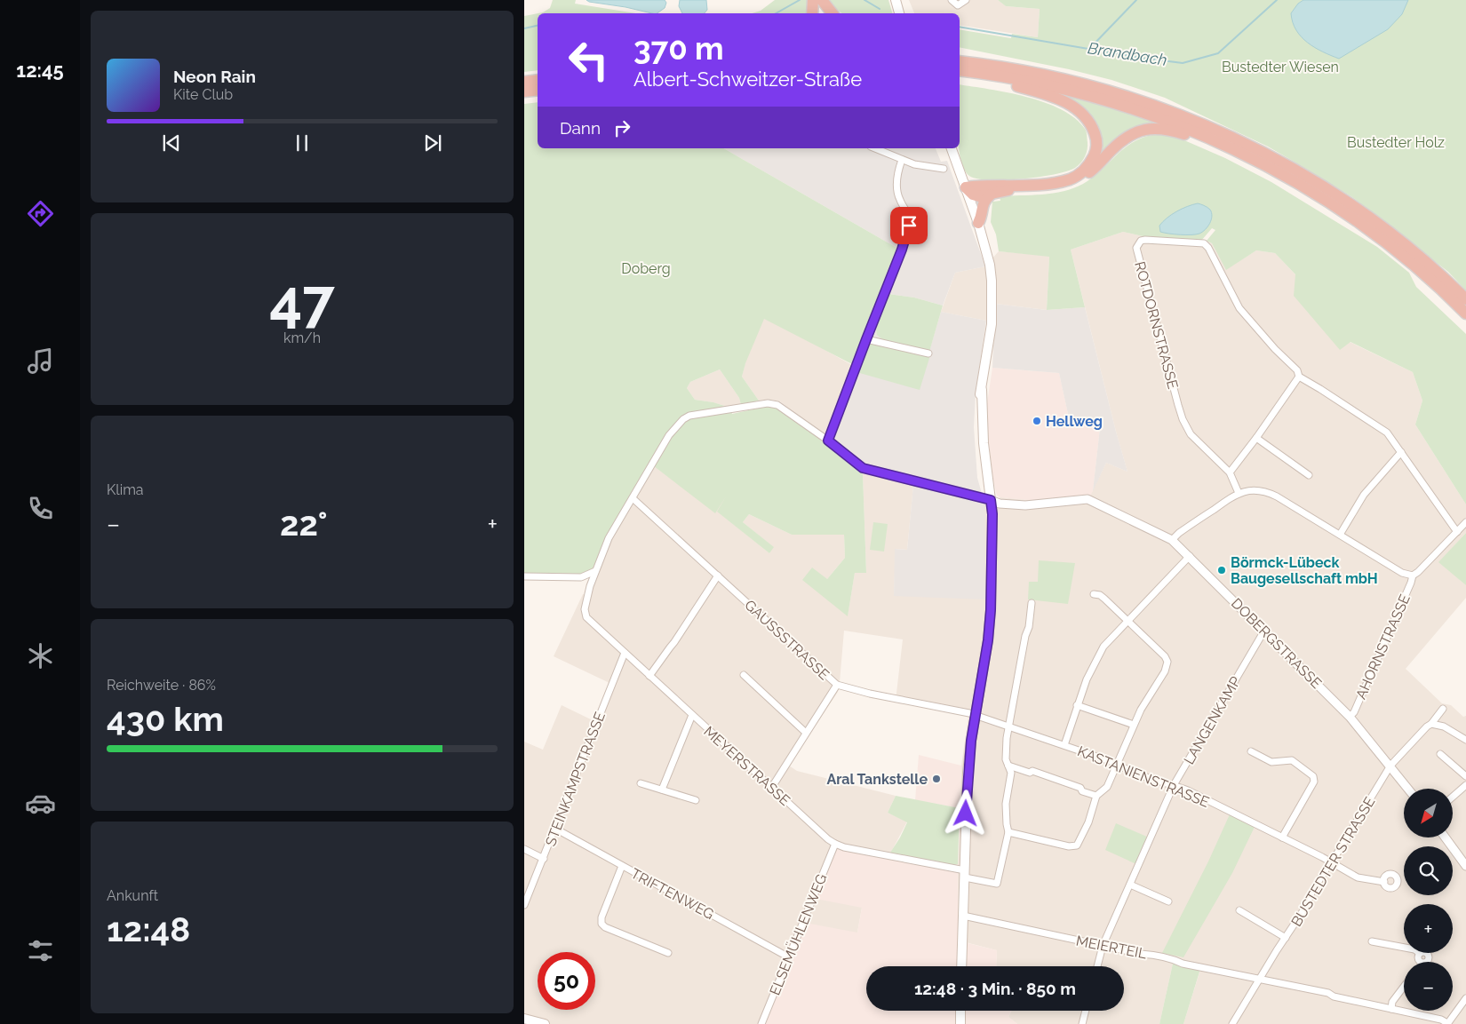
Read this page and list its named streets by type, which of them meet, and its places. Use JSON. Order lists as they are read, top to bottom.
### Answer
{
  "streets": {
    "street": [
      "ROTDORNSTRASSE",
      "GAUSSSTRASSE",
      "DOBERGSTRASSE",
      "AHORNSTRASSE",
      "LANGENKAMP",
      "MEYERSTRASSE",
      "KASTANIENSTRASSE",
      "STEINKAMPSTRASSE",
      "BUSTEDTER STRASSE",
      "TRIFTENWEG",
      "ELSEMÜHLENWEG",
      "MEIERTEIL"
    ]
  },
  "crossings": [
    ["GAUSSSTRASSE", "MEYERSTRASSE"],
    ["GAUSSSTRASSE", "KASTANIENSTRASSE"],
    ["DOBERGSTRASSE", "AHORNSTRASSE"],
    ["DOBERGSTRASSE", "LANGENKAMP"],
    ["DOBERGSTRASSE", "MEYERSTRASSE"],
    ["DOBERGSTRASSE", "BUSTEDTER STRASSE"],
    ["LANGENKAMP", "KASTANIENSTRASSE"],
    ["LANGENKAMP", "MEIERTEIL"],
    ["MEYERSTRASSE", "STEINKAMPSTRASSE"],
    ["MEYERSTRASSE", "ELSEMÜHLENWEG"],
    ["KASTANIENSTRASSE", "BUSTEDTER STRASSE"],
    ["STEINKAMPSTRASSE", "TRIFTENWEG"],
    ["BUSTEDTER STRASSE", "MEIERTEIL"],
    ["TRIFTENWEG", "ELSEMÜHLENWEG"]
  ],
  "water": ["Brandbach"],
  "parks": ["Bustedter Wiesen", "Bustedter Holz", "Doberg"],
  "places": ["Hellweg", "Börmck-Lübeck Baugesellschaft mbH", "Aral Tankstelle"],
  "north": "bottom left",
  "page": {
    "tabs": "12:45",
    "turn": ["370 m", "Albert-Schweitzer-Straße"],
    "song": ["Neon Rain", "Kite Club"],
    "then": "Dann",
    "tile": [
      ["47", "km/h"],
      "Klima",
      ["Reichweite · 86%", "430 km"],
      ["Ankunft", "12:48"]
    ],
    "heat": ["−", "22°", "+"],
    "map_buttons": ["+", "−"],
    "limit": "50",
    "trip": "12:48 · 3 Min. · 850 m"
  }
}
